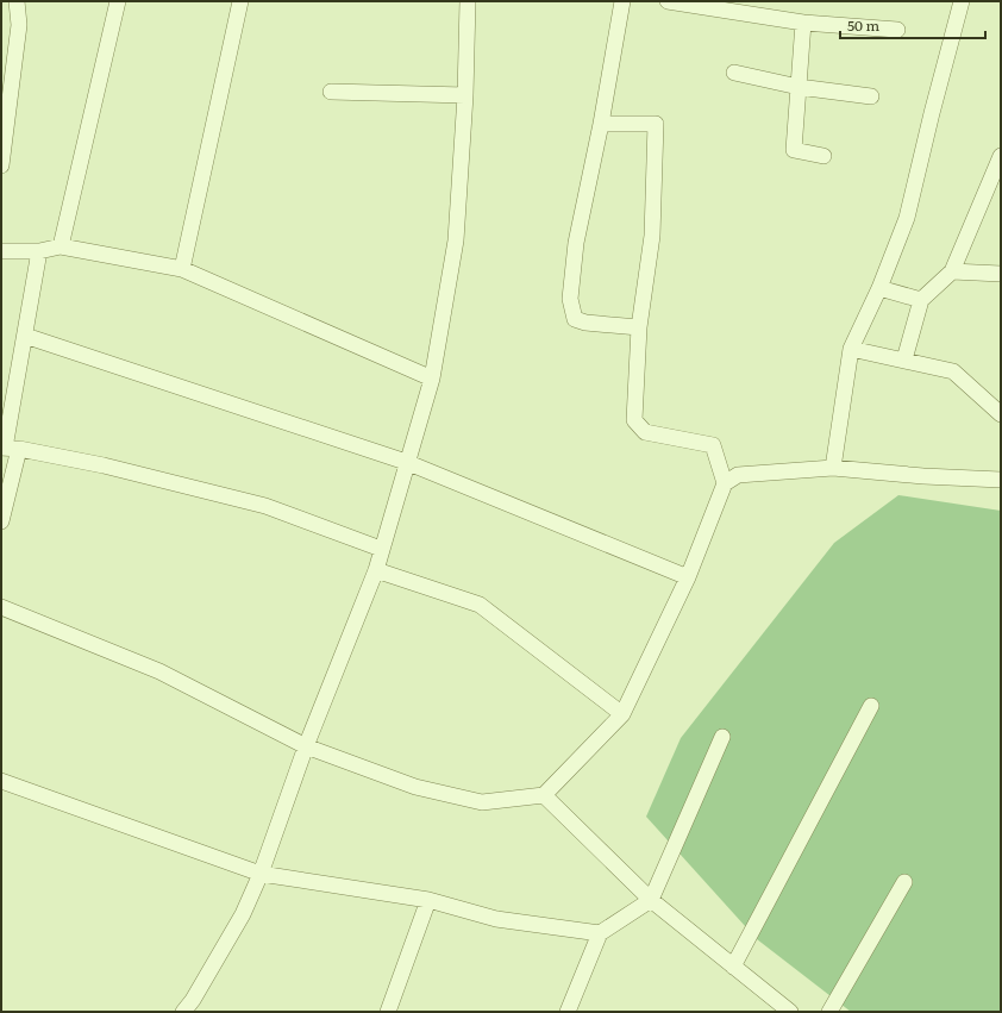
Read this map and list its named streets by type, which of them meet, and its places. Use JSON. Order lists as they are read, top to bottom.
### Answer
{
  "scale_bar": "50 m"
}
